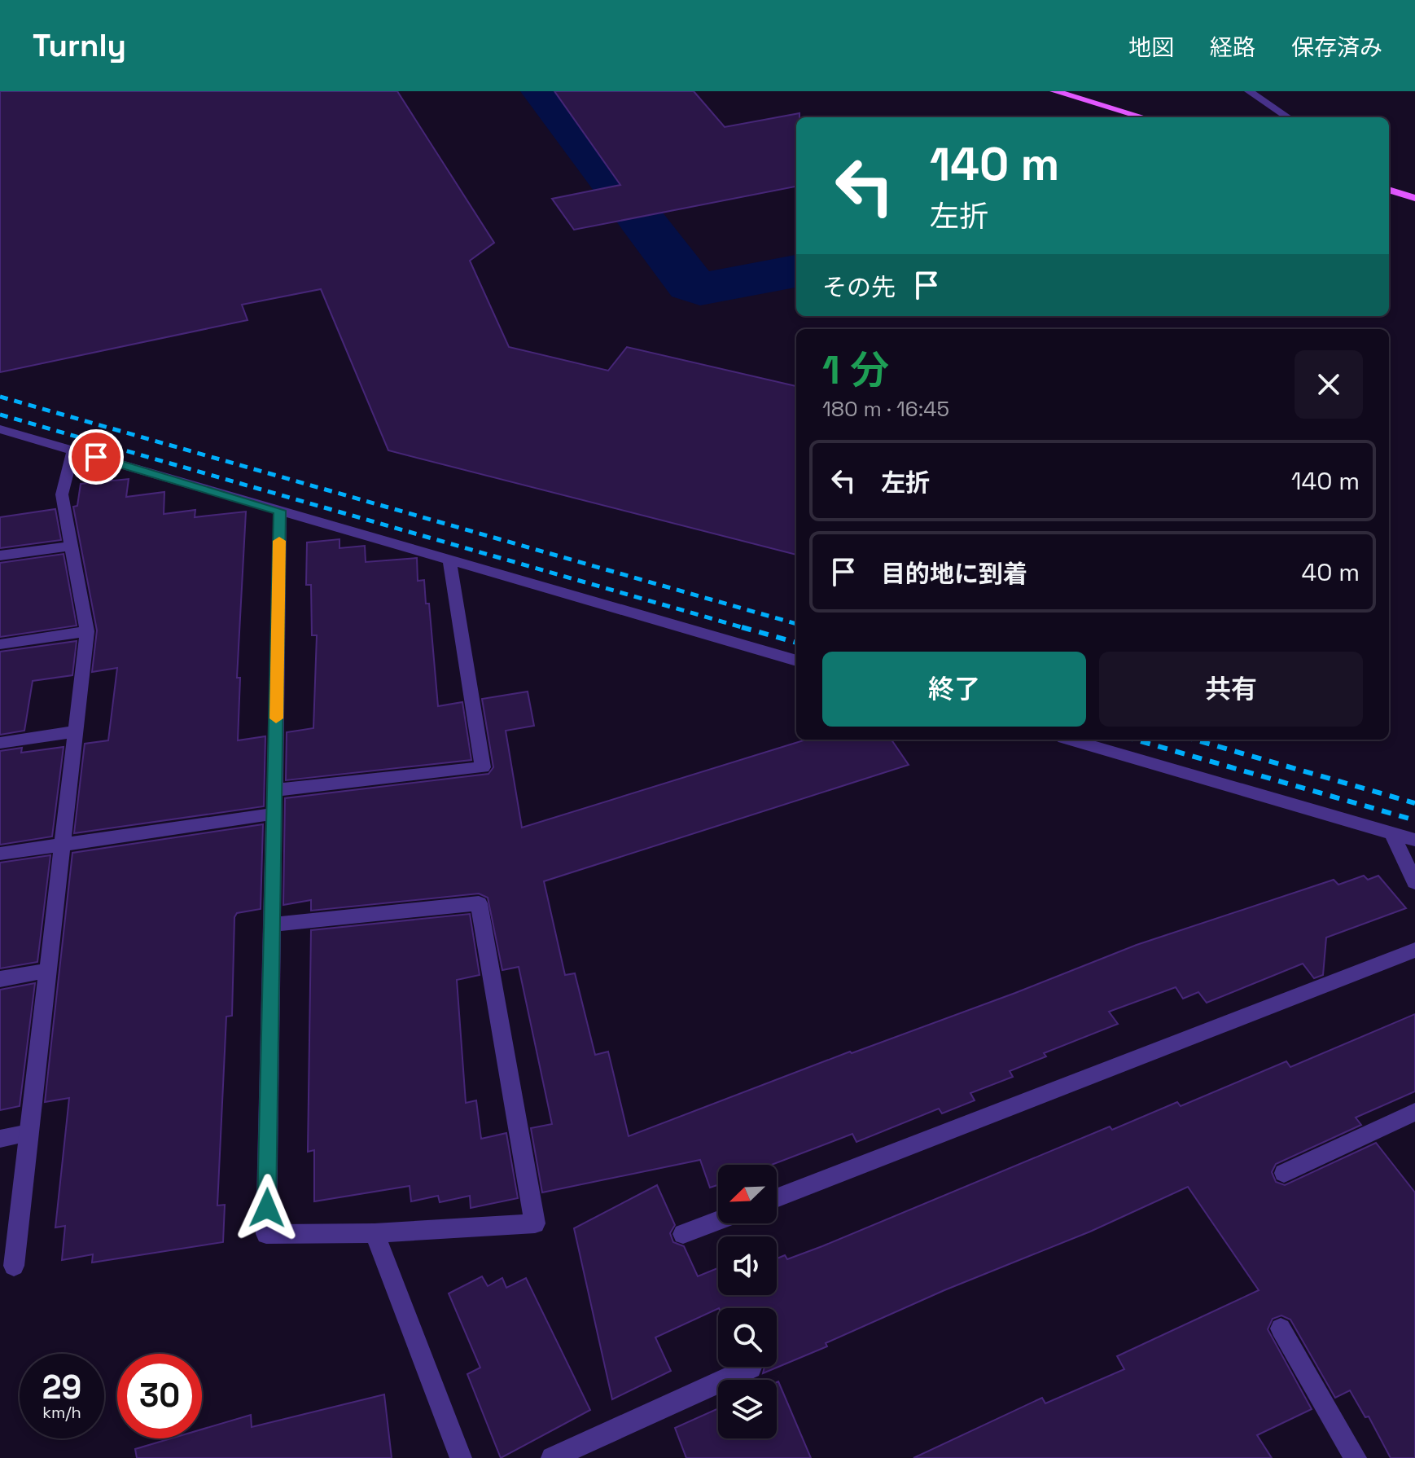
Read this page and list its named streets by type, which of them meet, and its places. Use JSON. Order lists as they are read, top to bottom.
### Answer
{
  "north": "bottom left",
  "page": {
    "header": "Turnly",
    "nav": ["地図", "経路", "保存済み"],
    "turn": ["140 m", "左折"],
    "then": "その先",
    "heading": ["1 分", "180 m · 16:45"],
    "list": [
      {
        "name": "左折",
        "value": "140 m"
      },
      {
        "name": "目的地に到着",
        "value": "40 m"
      }
    ],
    "buttons": ["終了", "共有"],
    "speed": "29 km/h",
    "limit": "30"
  }
}
